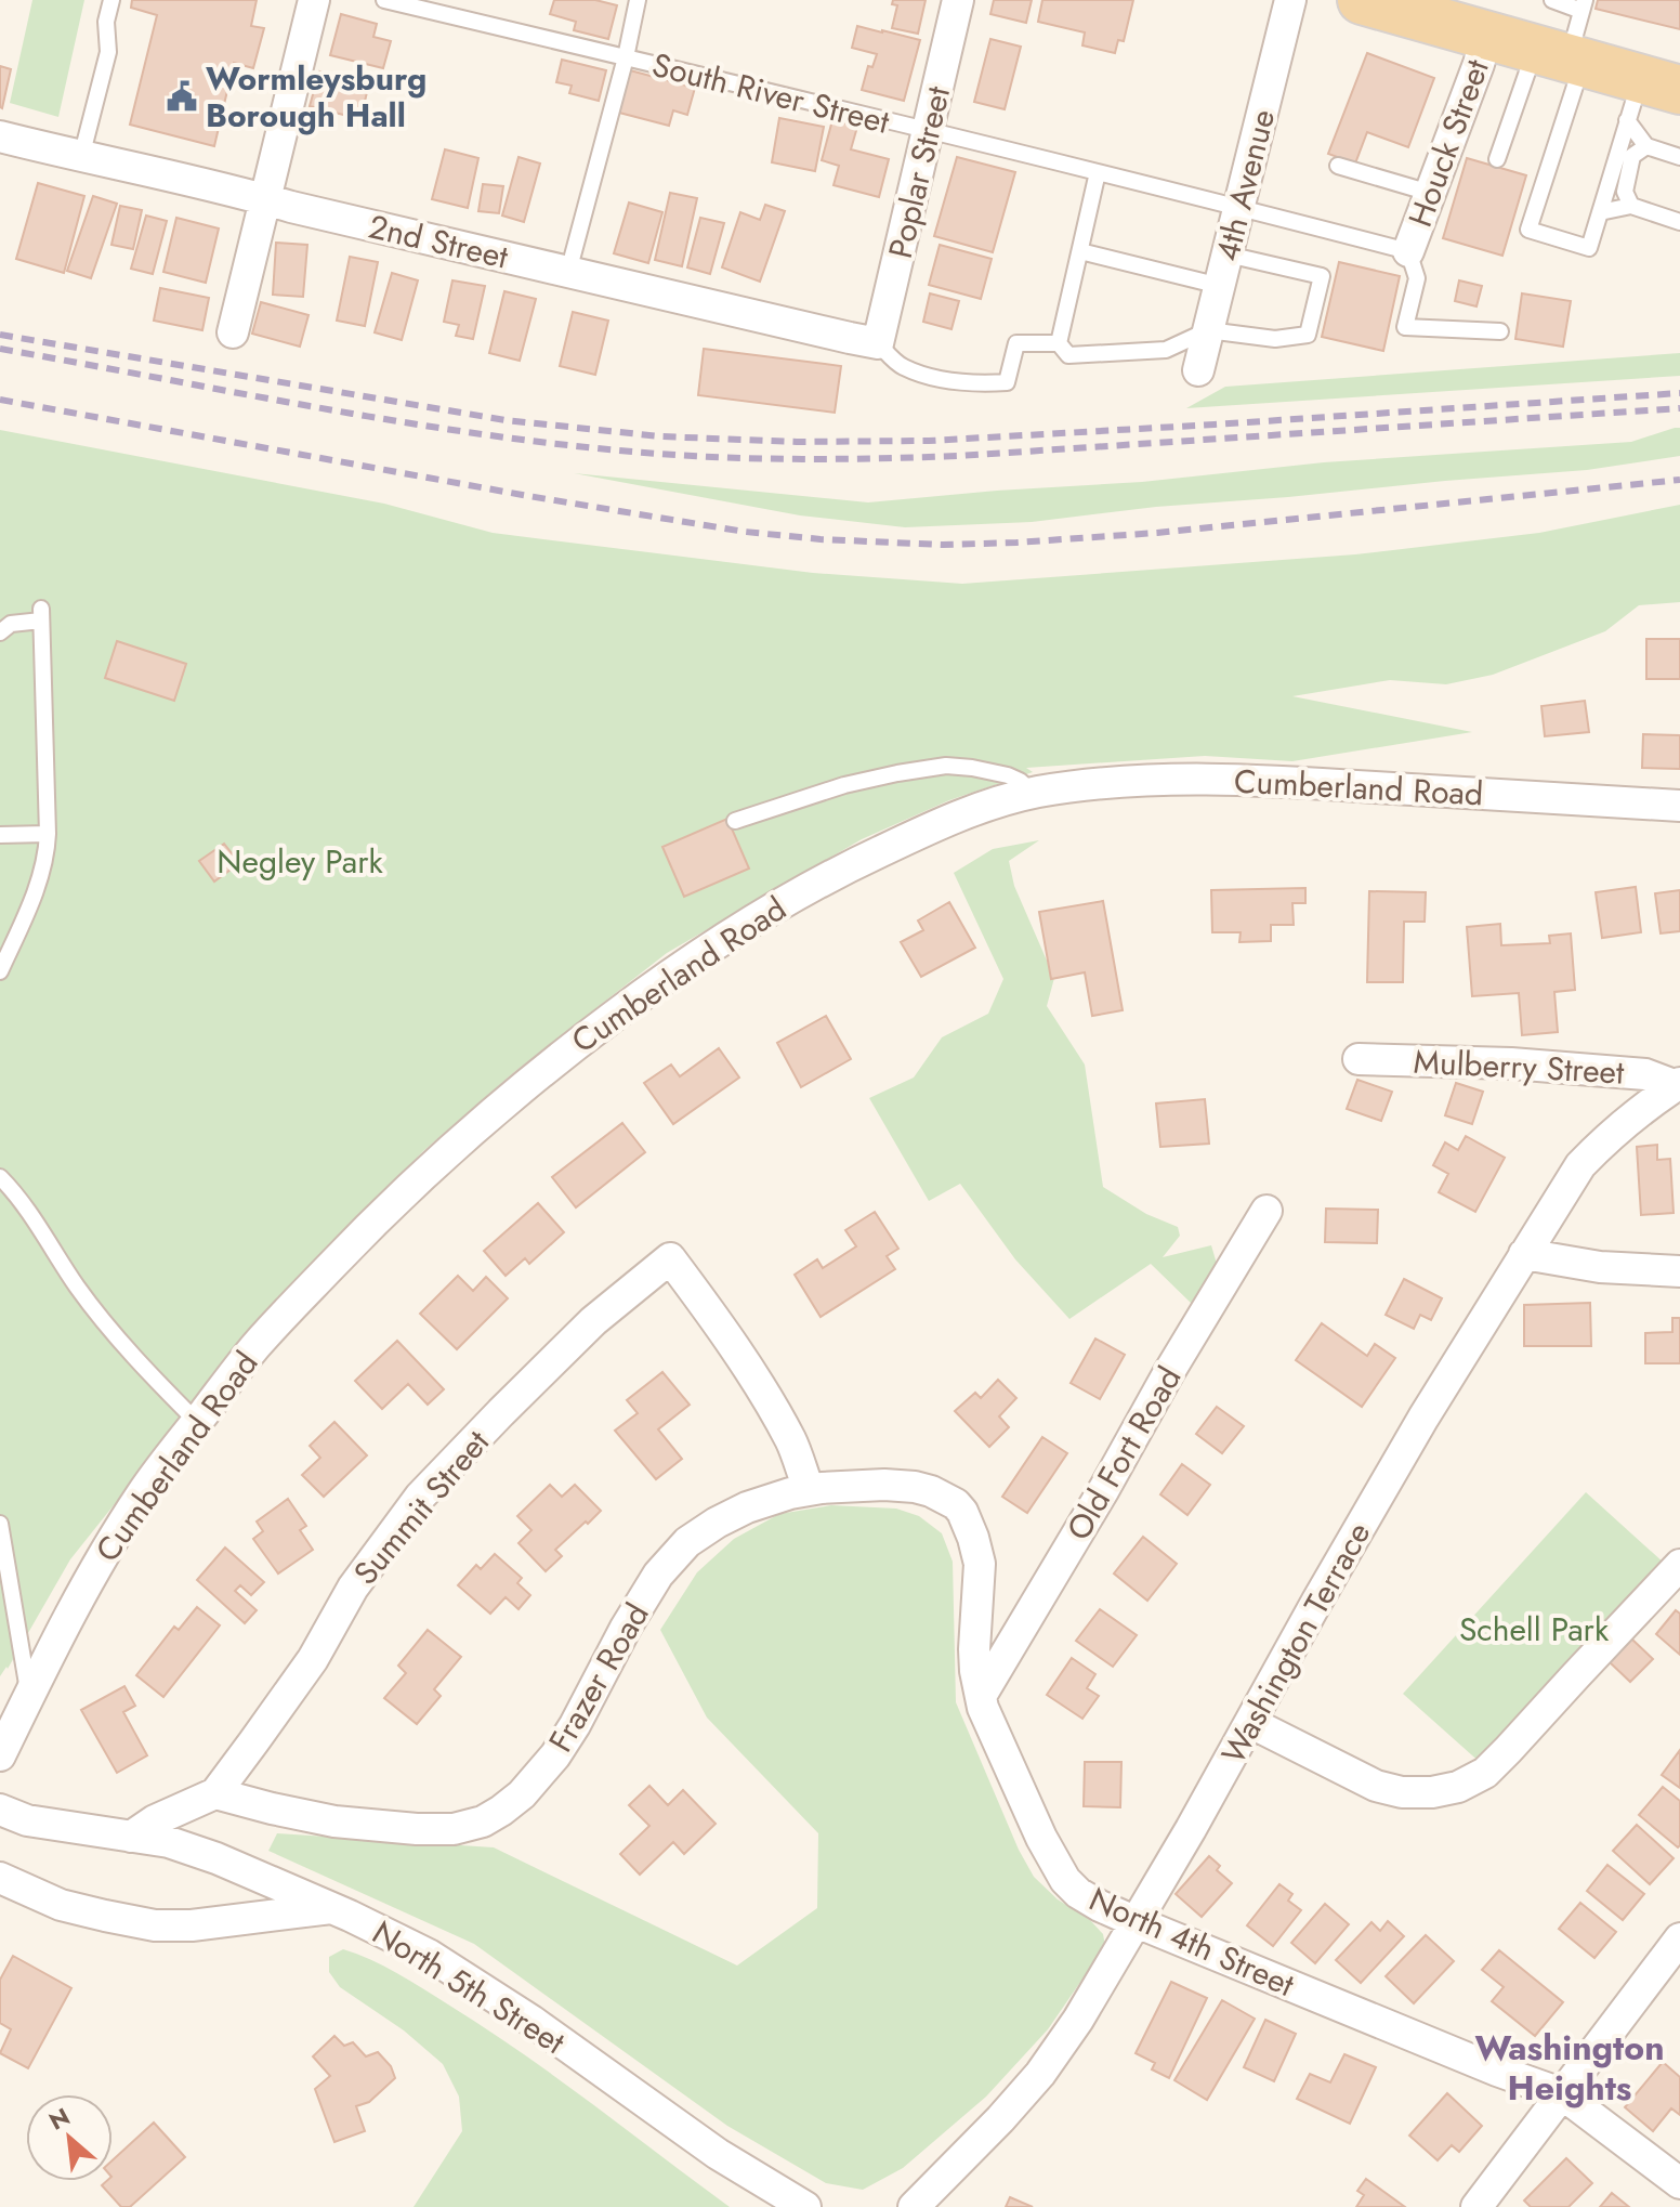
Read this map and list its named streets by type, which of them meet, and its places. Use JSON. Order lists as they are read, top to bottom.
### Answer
{
  "streets": {
    "street": [
      "Houck Street",
      "Poplar Street",
      "4th Avenue",
      "2nd Street",
      "Cumberland Road",
      "Mulberry Street",
      "Old Fort Road",
      "Summit Street",
      "Washington Terrace",
      "Frazer Road",
      "North 4th Street",
      "North 5th Street"
    ],
    "lane": ["South River Street"]
  },
  "crossings": [
    ["South River Street", "Houck Street"],
    ["South River Street", "Poplar Street"],
    ["South River Street", "4th Avenue"],
    ["Poplar Street", "2nd Street"],
    ["Mulberry Street", "Washington Terrace"],
    ["Old Fort Road", "North 4th Street"],
    ["Summit Street", "Frazer Road"],
    ["Summit Street", "North 4th Street"],
    ["Washington Terrace", "North 4th Street"],
    ["Frazer Road", "North 4th Street"]
  ],
  "districts": ["Washington Heights"],
  "parks": ["Negley Park", "Schell Park"],
  "places": {
    "public building": ["Wormleysburg Borough Hall"]
  },
  "north": "top left"
}
